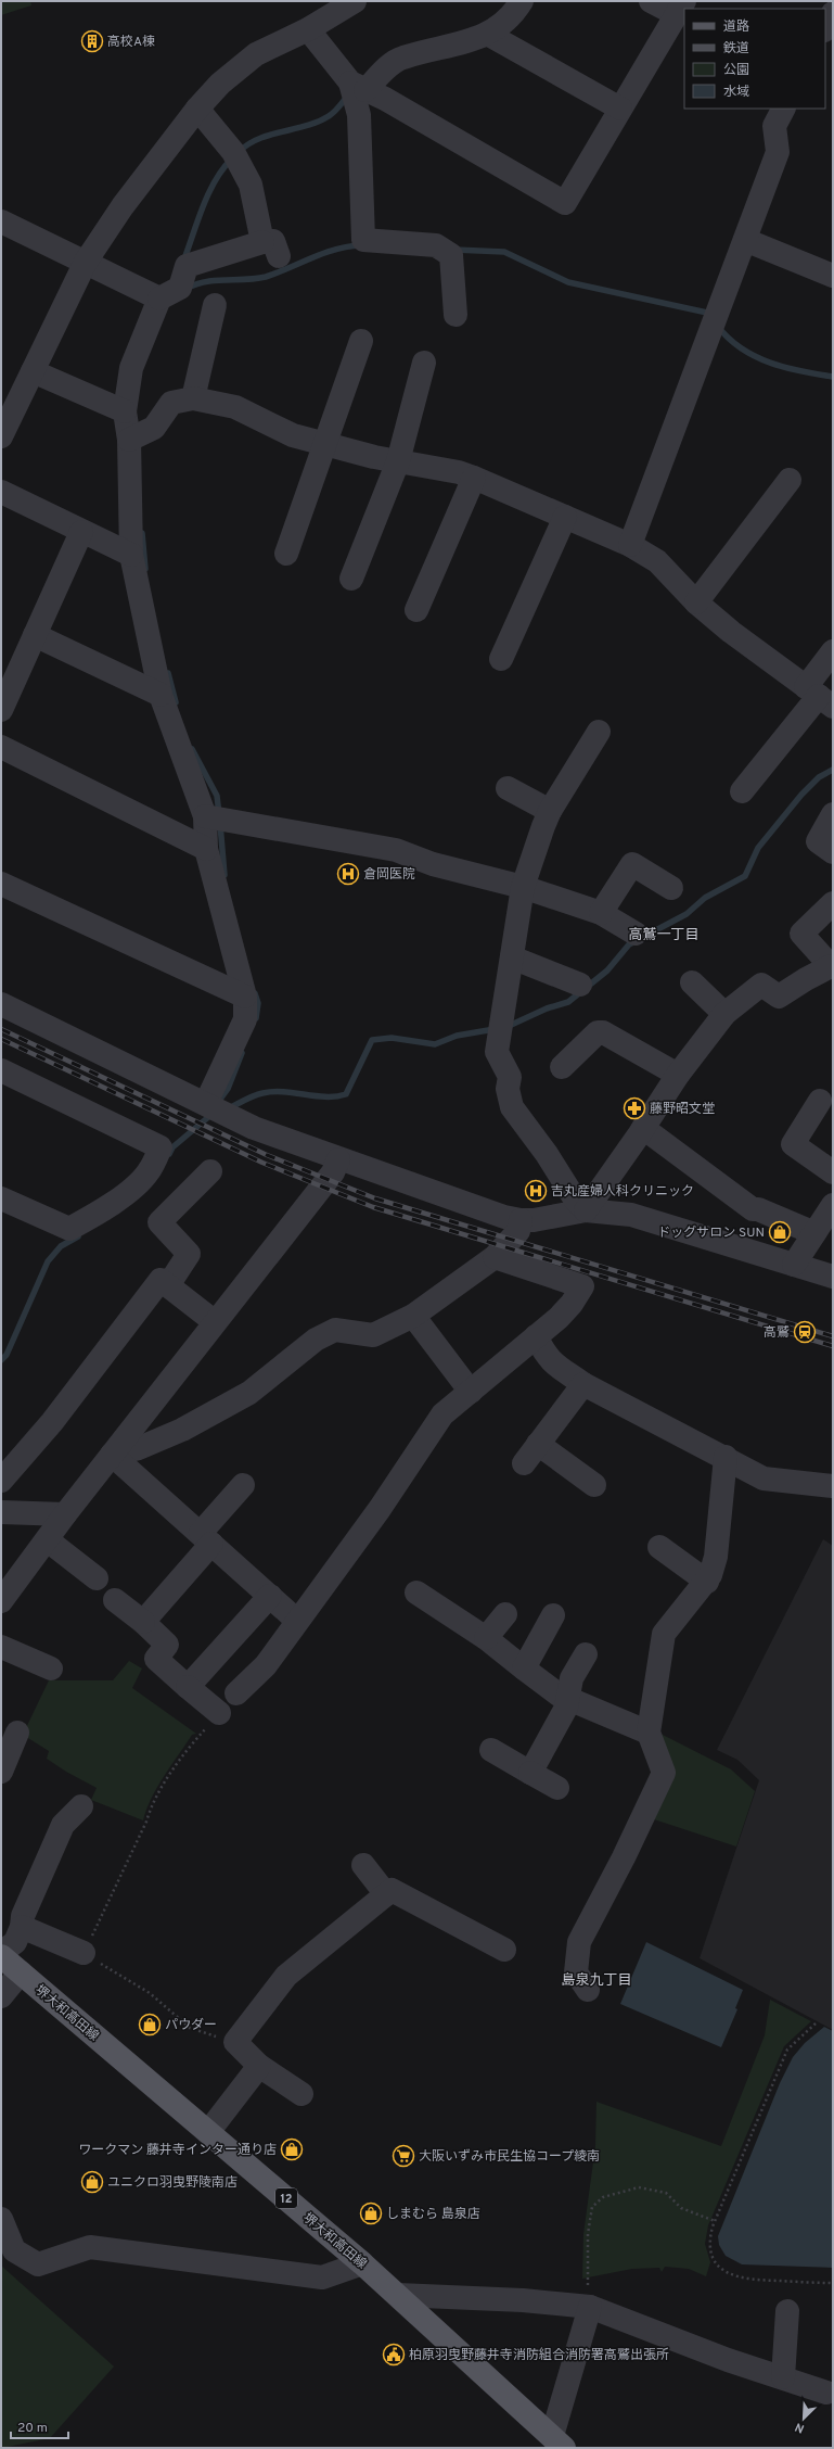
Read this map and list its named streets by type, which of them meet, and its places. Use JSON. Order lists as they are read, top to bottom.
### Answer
{
  "streets": {
    "main road": ["堺大和高田線", "12"]
  },
  "districts": ["高鷲一丁目", "島泉九丁目"],
  "places": {
    "building": ["高校A棟"],
    "hospital": ["倉岡医院", "吉丸産婦人科クリニック"],
    "pharmacy": ["藤野昭文堂"],
    "shop": [
      "ドッグサロン SUN",
      "パウダー",
      "ワークマン 藤井寺インター通り店",
      "ユニクロ羽曳野陵南店",
      "しまむら 島泉店"
    ],
    "station": ["高鷲"],
    "supermarket": ["大阪いずみ市民生協コープ綾南"],
    "public building": ["柏原羽曳野藤井寺消防組合消防署高鷲出張所"]
  },
  "legend": [
    "道路",
    "鉄道",
    "公園",
    "水域"
  ],
  "scale_bar": "20 m",
  "north": "bottom left"
}
